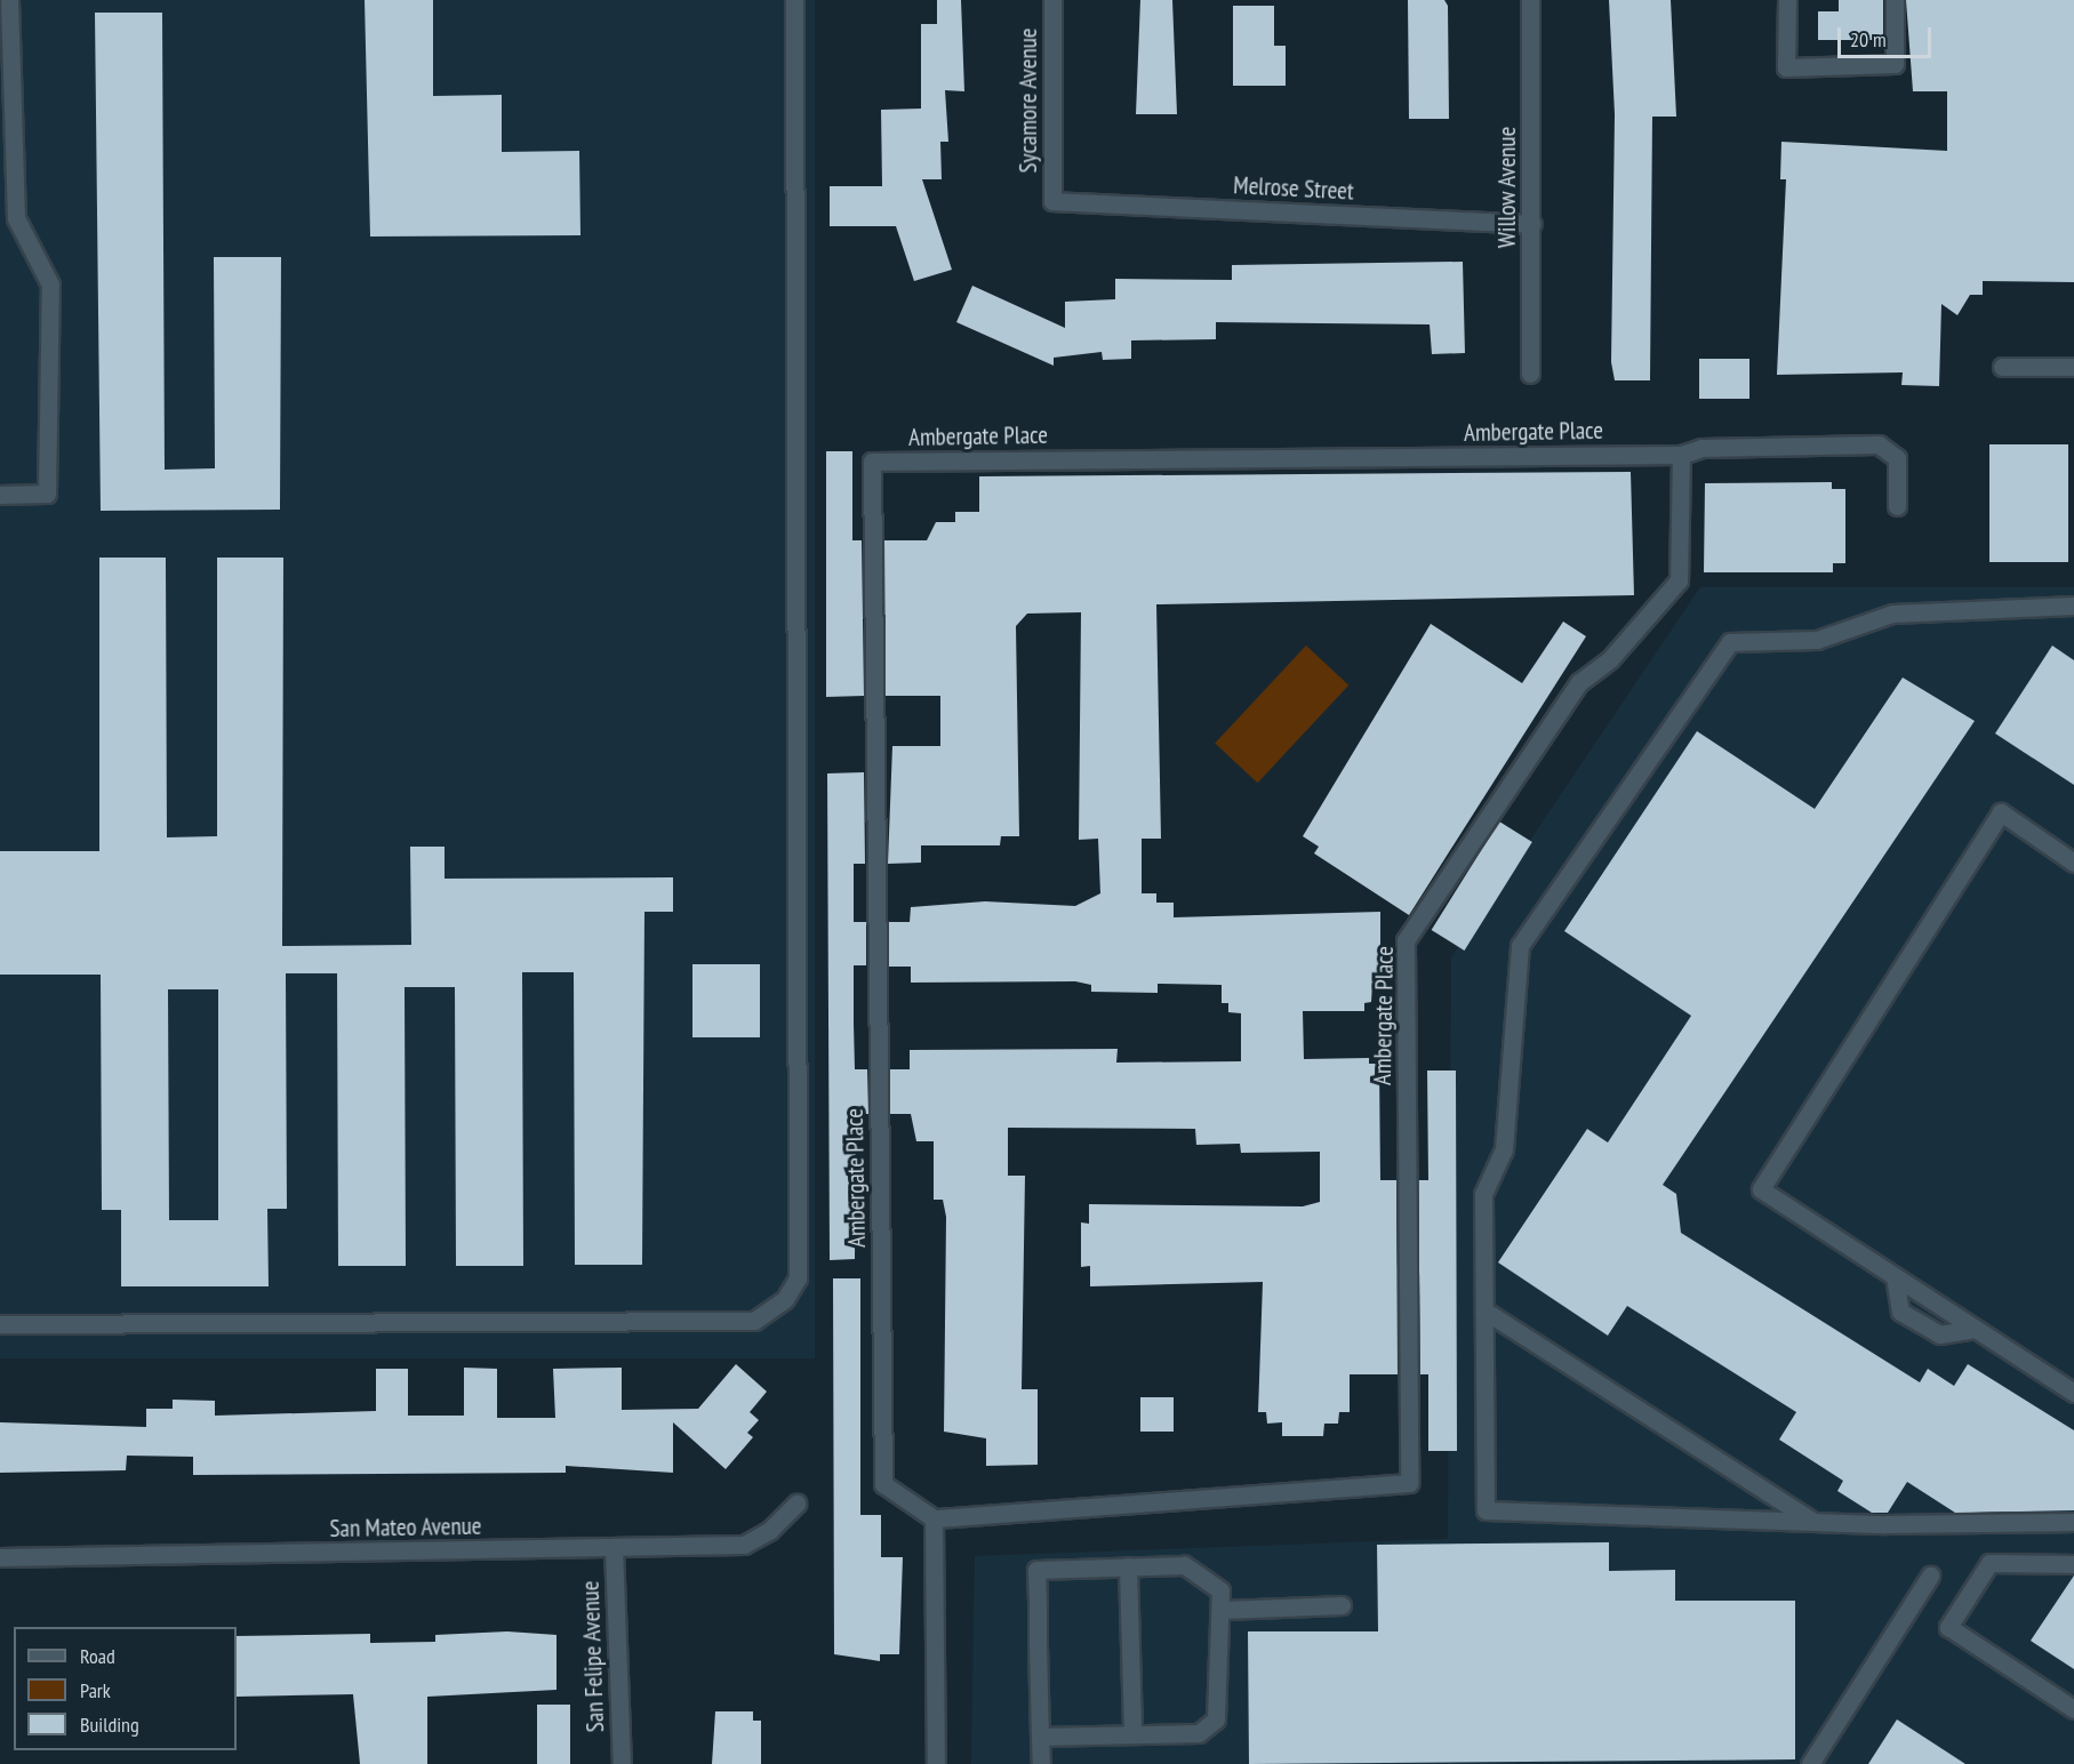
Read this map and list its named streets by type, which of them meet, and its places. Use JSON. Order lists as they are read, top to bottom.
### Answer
{
  "streets": {
    "street": [
      "Sycamore Avenue",
      "Willow Avenue",
      "Melrose Street",
      "Ambergate Place",
      "San Mateo Avenue",
      "San Felipe Avenue"
    ]
  },
  "crossings": [
    ["Sycamore Avenue", "Melrose Street"],
    ["Willow Avenue", "Melrose Street"],
    ["San Mateo Avenue", "San Felipe Avenue"]
  ],
  "legend": ["Road", "Park", "Building"],
  "scale_bar": "20 m"
}
